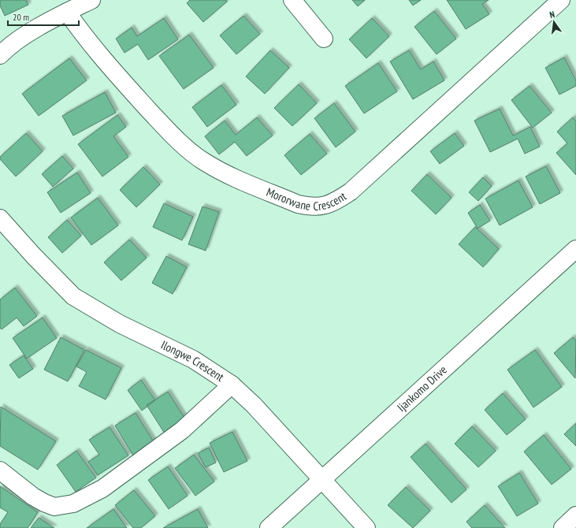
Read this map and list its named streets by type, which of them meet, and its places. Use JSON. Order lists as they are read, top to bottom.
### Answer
{
  "streets": {
    "street": ["Mororwane Crescent", "Ilongwe Crescent", "Ijankomo Drive"]
  },
  "crossings": [
    ["Ilongwe Crescent", "Ijankomo Drive"]
  ],
  "scale_bar": "20 m",
  "north": "top"
}
